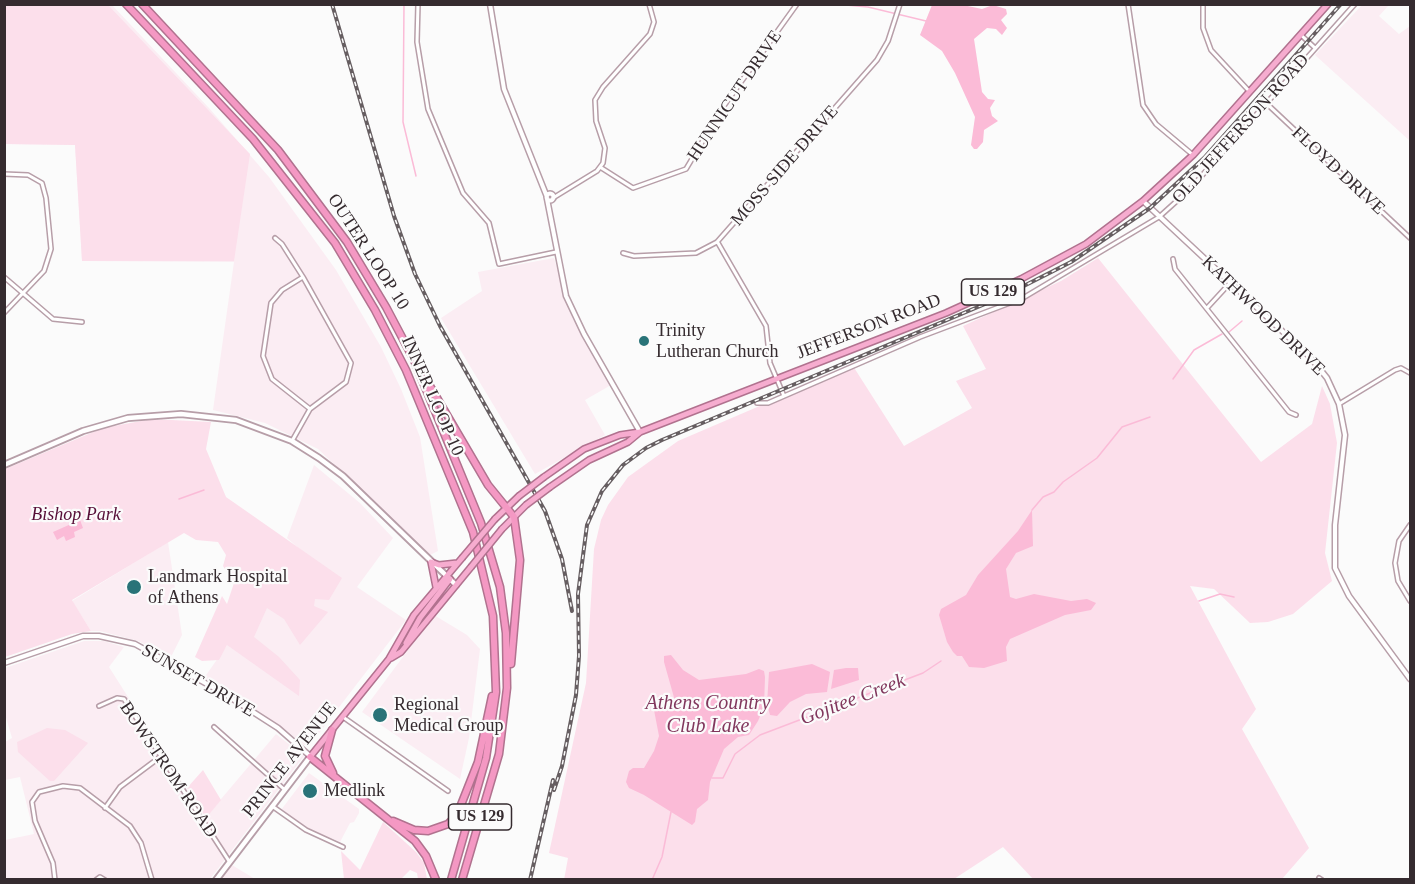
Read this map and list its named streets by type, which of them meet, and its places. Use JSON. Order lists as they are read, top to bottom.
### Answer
{
  "streets": {
    "highway": [
      "OUTER LOOP 10",
      "US 129",
      "JEFFERSON ROAD",
      "INNER LOOP 10",
      "PRINCE AVENUE"
    ],
    "street": [
      "HUNNICUT DRIVE",
      "OLD JEFFERSON ROAD",
      "MOSS SIDE DRIVE",
      "FLOYD DRIVE",
      "KATHWOOD DRIVE",
      "SUNSET DRIVE",
      "BOWSTROM ROAD"
    ]
  },
  "crossings": [
    ["OLD JEFFERSON ROAD", "FLOYD DRIVE"],
    ["OLD JEFFERSON ROAD", "KATHWOOD DRIVE"],
    ["OUTER LOOP 10", "US 129"],
    ["US 129", "JEFFERSON ROAD"],
    ["KATHWOOD DRIVE", "JEFFERSON ROAD"],
    ["JEFFERSON ROAD", "PRINCE AVENUE"],
    ["SUNSET DRIVE", "PRINCE AVENUE"],
    ["PRINCE AVENUE", "BOWSTROM ROAD"]
  ],
  "water": ["Gojitee Creek", "Athens Country Club Lake"],
  "parks": ["Bishop Park"],
  "places": [
    "Trinity Lutheran Church",
    "Landmark Hospital of Athens",
    "Regional Medical Group",
    "Medlink"
  ]
}
